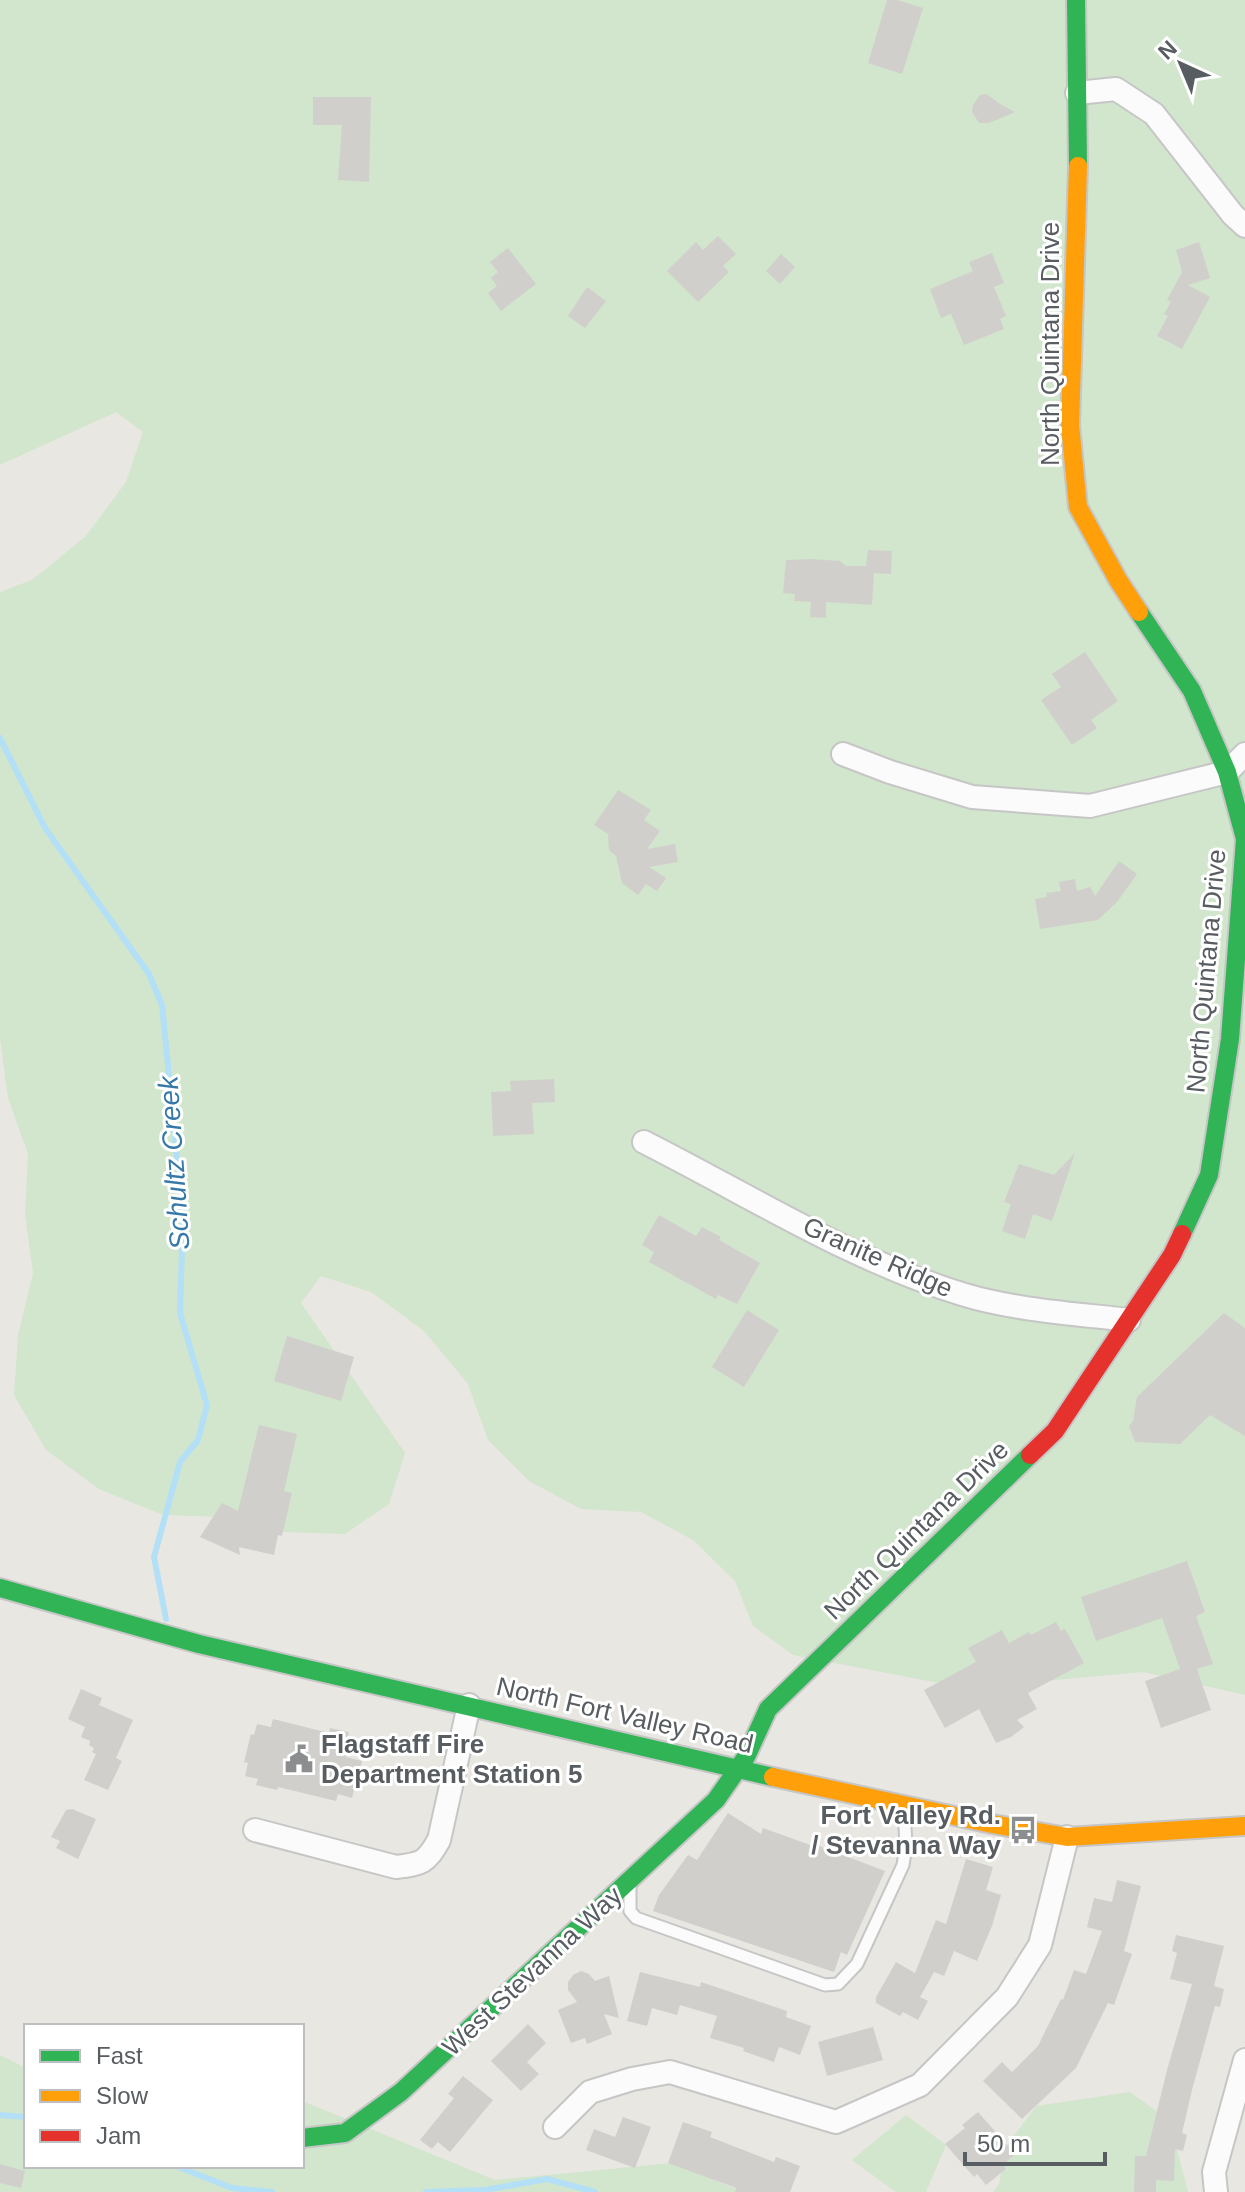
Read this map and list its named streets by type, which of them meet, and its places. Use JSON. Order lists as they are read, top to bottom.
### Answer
{
  "streets": {
    "street": [
      "North Quintana Drive",
      "Granite Ridge",
      "North Fort Valley Road",
      "West Stevanna Way"
    ]
  },
  "crossings": [
    ["North Quintana Drive", "Granite Ridge"],
    ["North Quintana Drive", "North Fort Valley Road"],
    ["North Quintana Drive", "West Stevanna Way"],
    ["North Fort Valley Road", "West Stevanna Way"]
  ],
  "water": ["Schultz Creek"],
  "places": {
    "public building": ["Flagstaff Fire Department Station 5"],
    "bus stop": ["Fort Valley Rd. / Stevanna Way"]
  },
  "legend": ["Fast", "Slow", "Jam"],
  "scale_bar": "50 m",
  "north": "top left"
}
